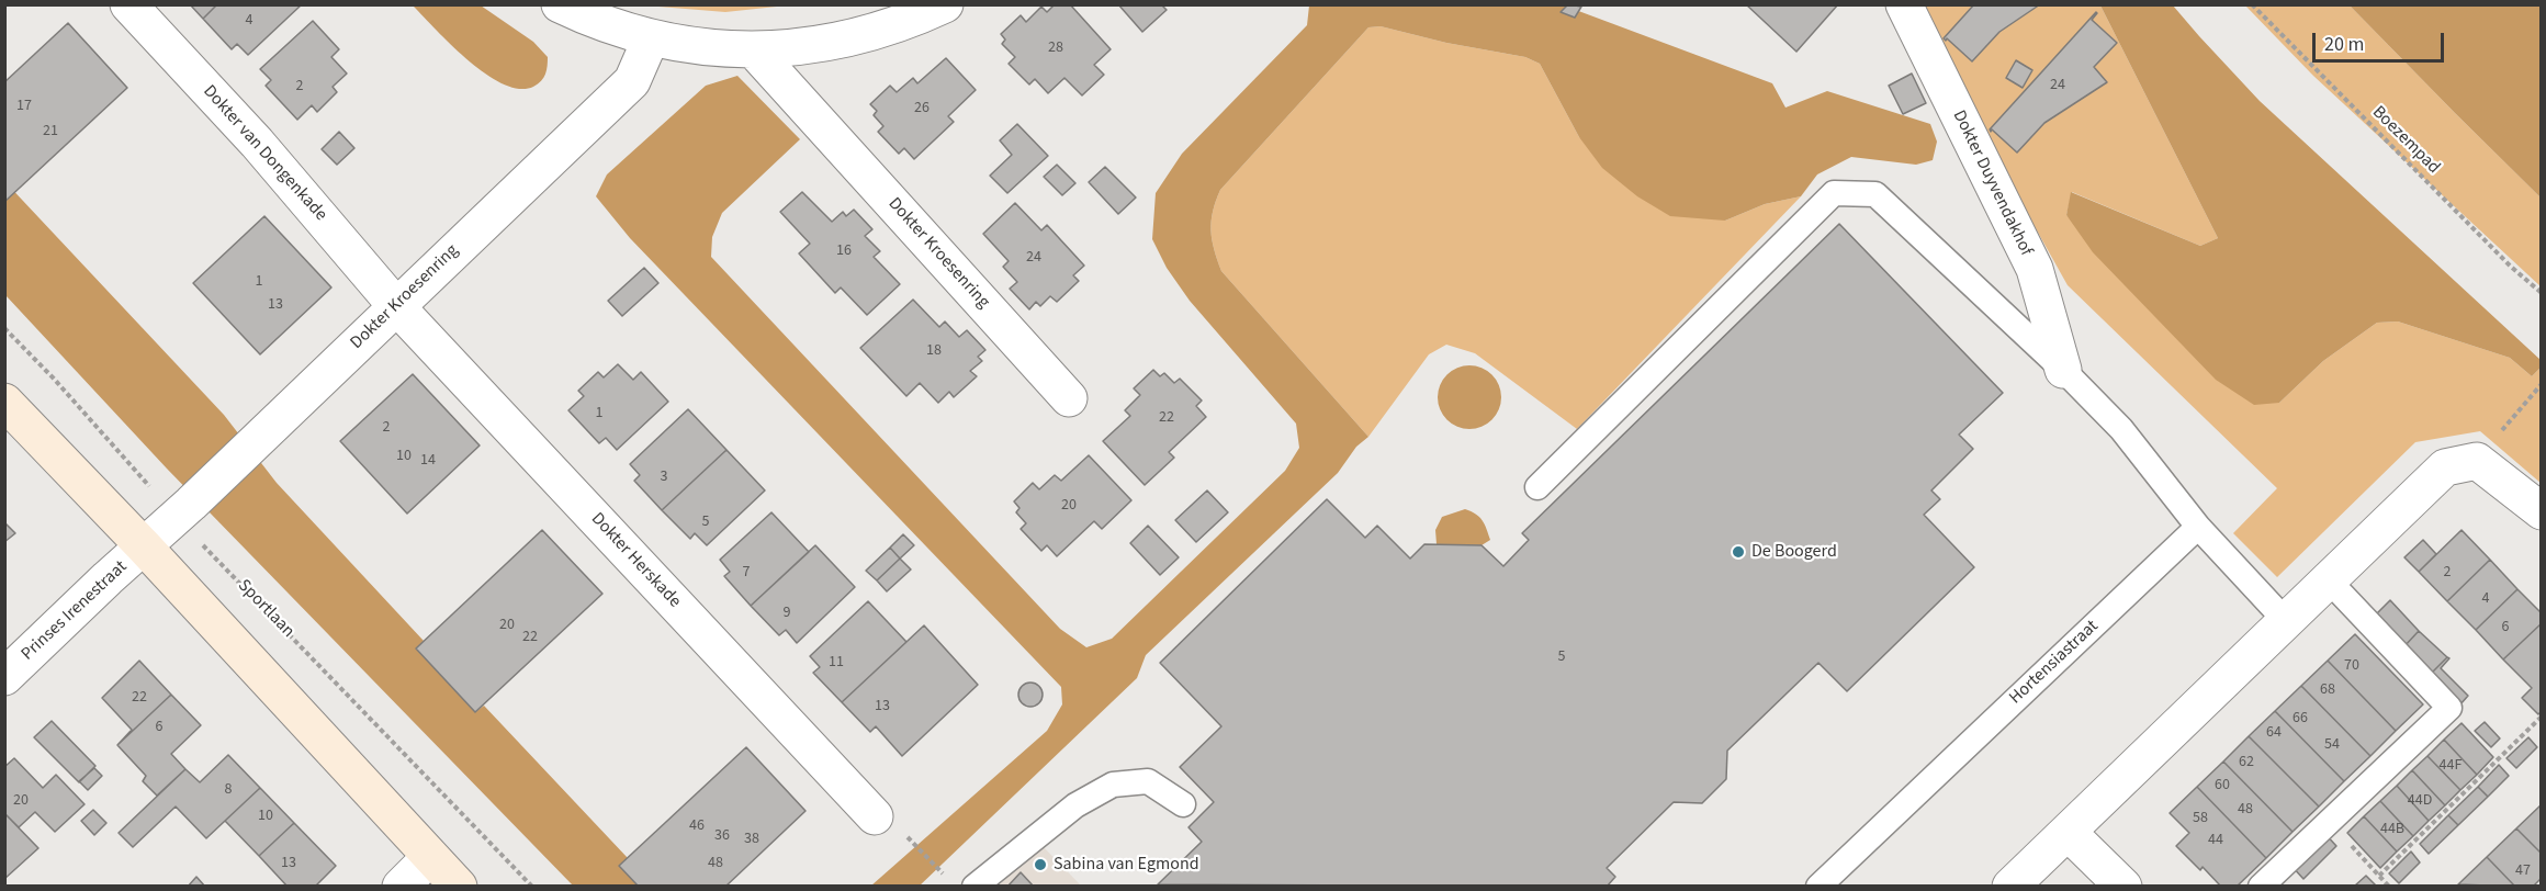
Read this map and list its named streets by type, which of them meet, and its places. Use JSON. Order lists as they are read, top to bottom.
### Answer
{
  "streets": {
    "street": [
      "Dokter van Dongenkade",
      "Dokter Duyvendakhof",
      "Dokter Kroesenring",
      "Dokter Herskade",
      "Prinses Irenestraat"
    ],
    "lane": ["Hortensiastraat"],
    "path": ["Boezempad", "Sportlaan"]
  },
  "crossings": [
    ["Dokter van Dongenkade", "Dokter Kroesenring"],
    ["Dokter van Dongenkade", "Dokter Herskade"],
    ["Dokter Kroesenring", "Dokter Herskade"],
    ["Dokter Kroesenring", "Sportlaan"],
    ["Dokter Kroesenring", "Prinses Irenestraat"]
  ],
  "places": ["De Boogerd", "Sabina van Egmond"],
  "house_numbers": [
    "4",
    "28",
    "24",
    "2",
    "17",
    "26",
    "21",
    "16",
    "24",
    "1",
    "13",
    "18",
    "1",
    "22",
    "2",
    "10",
    "14",
    "3",
    "20",
    "5",
    "7",
    "2",
    "4",
    "9",
    "20",
    "6",
    "22",
    "5",
    "11",
    "70",
    "68",
    "22",
    "13",
    "66",
    "6",
    "64",
    "54",
    "62",
    "44F",
    "60",
    "8",
    "20",
    "44D",
    "48",
    "10",
    "58",
    "46",
    "44B",
    "36",
    "38",
    "44",
    "13",
    "48",
    "47"
  ],
  "scale_bar": "20 m"
}
